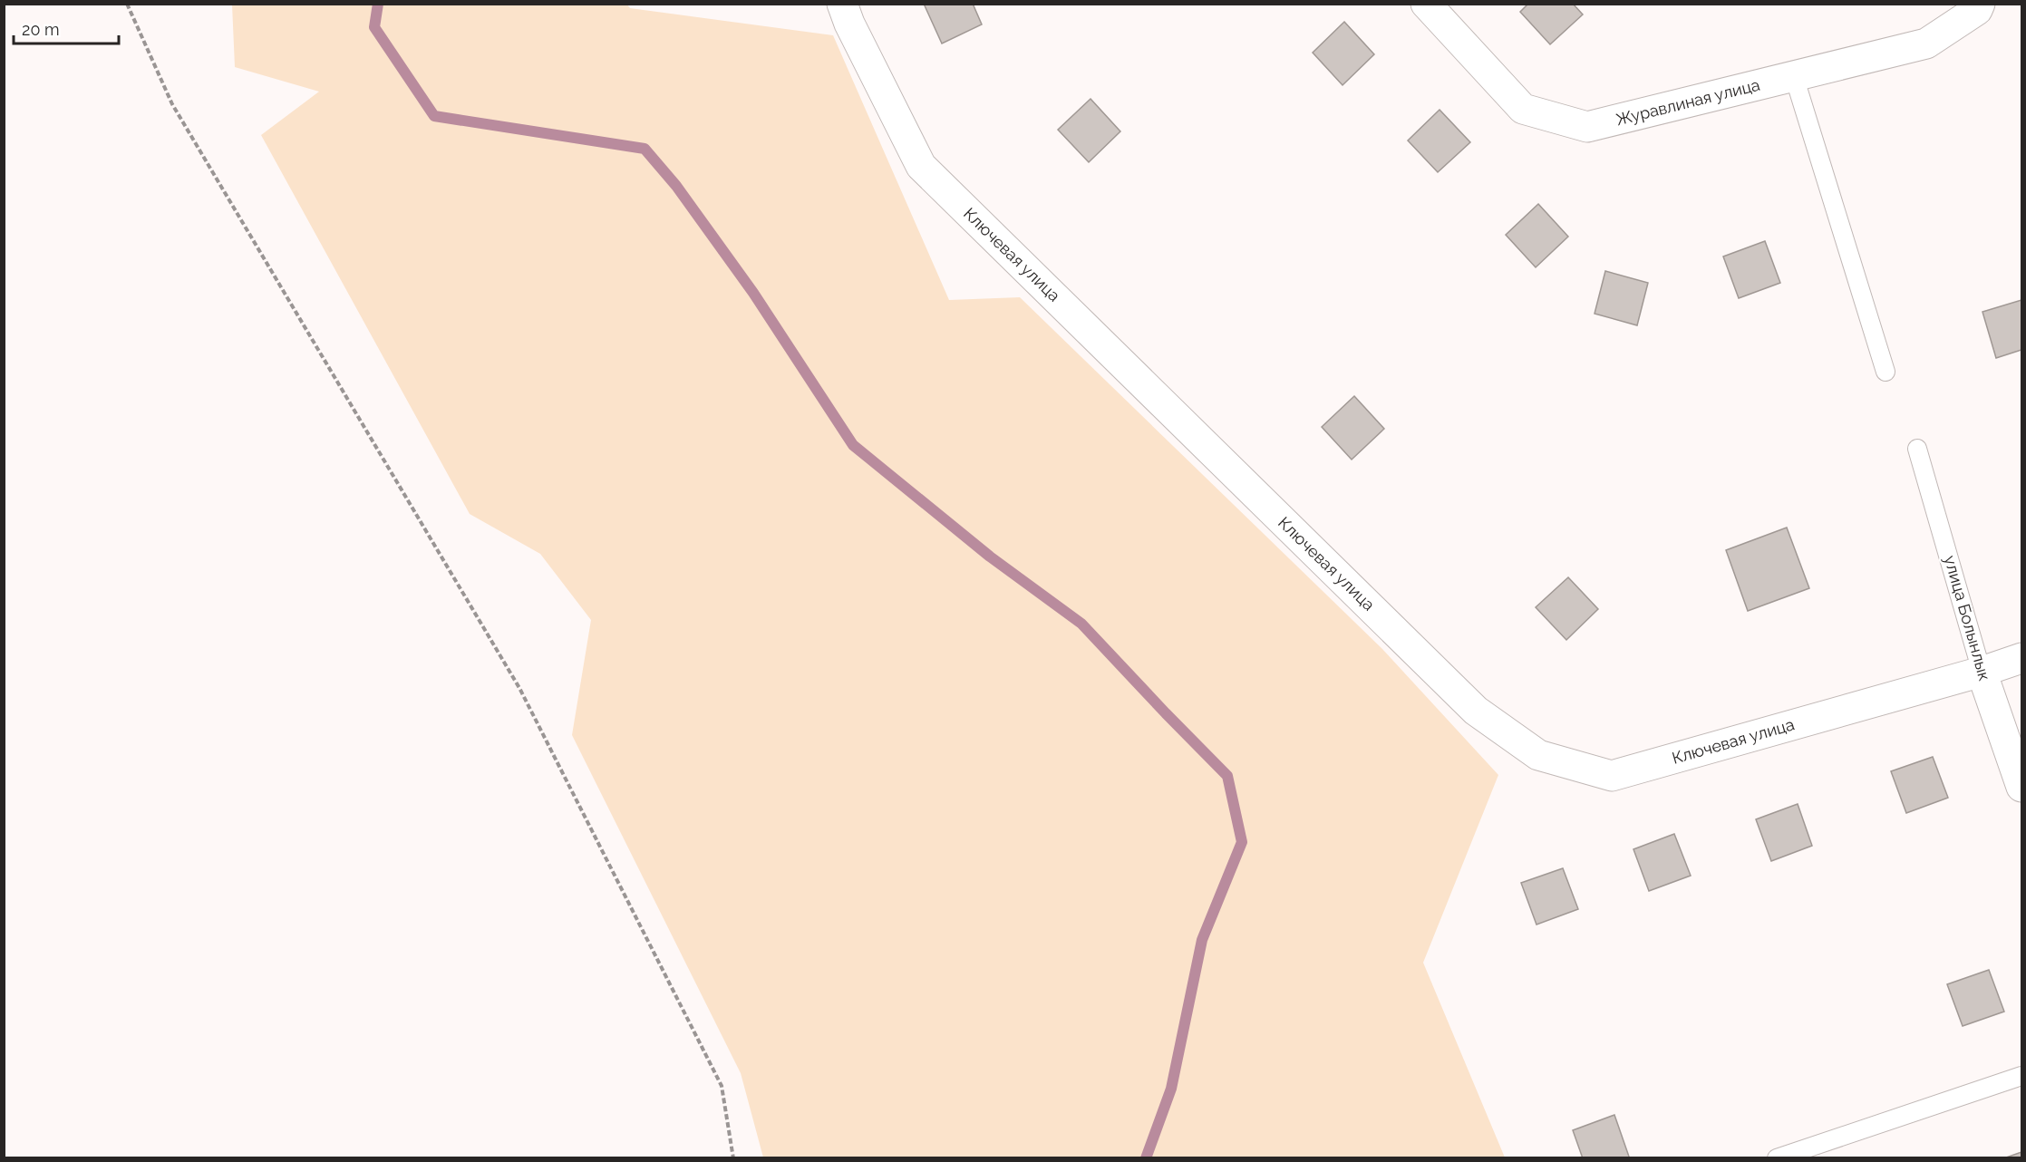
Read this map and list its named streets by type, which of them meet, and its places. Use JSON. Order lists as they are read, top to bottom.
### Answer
{
  "streets": {
    "street": ["Журавлиная улица", "Ключевая улица", "улица Болынлык"]
  },
  "crossings": [
    ["Ключевая улица", "улица Болынлык"]
  ],
  "scale_bar": "20 m"
}
